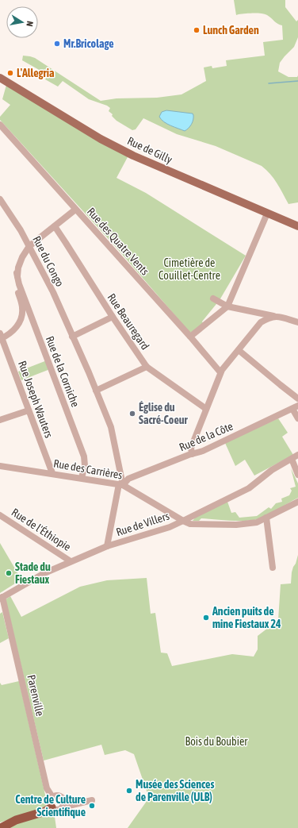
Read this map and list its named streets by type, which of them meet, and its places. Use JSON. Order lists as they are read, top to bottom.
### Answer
{
  "streets": {
    "main road": ["Rue de Gilly"],
    "street": [
      "Rue des Quatre Vents",
      "Rue du Congo",
      "Rue Beauregard",
      "Rue de la Corniche",
      "Rue Joseph Wauters",
      "Rue de la Côte",
      "Rue des Carrières",
      "Rue de Villers",
      "Rue de l'Éthiopie",
      "Parenville"
    ]
  },
  "crossings": [
    ["Rue du Congo", "Rue de la Côte"],
    ["Rue du Congo", "Rue des Carrières"],
    ["Rue de la Corniche", "Rue des Carrières"],
    ["Rue Joseph Wauters", "Rue des Carrières"],
    ["Rue de la Côte", "Rue des Carrières"],
    ["Rue des Carrières", "Rue de Villers"],
    ["Rue de Villers", "Rue de l'Éthiopie"],
    ["Rue de Villers", "Parenville"]
  ],
  "parks": ["Cimetière de Couillet-Centre", "Bois du Boubier"],
  "places": [
    "Lunch Garden",
    "Mr.Bricolage",
    "L'Allegria",
    "Église du Sacré-Coeur",
    "Stade du Fiestaux",
    "Ancien puits de mine Fiestaux 24",
    "Musée des Sciences de Parenville (ULB)",
    "Centre de Culture Scientifique"
  ],
  "north": "right"
}
